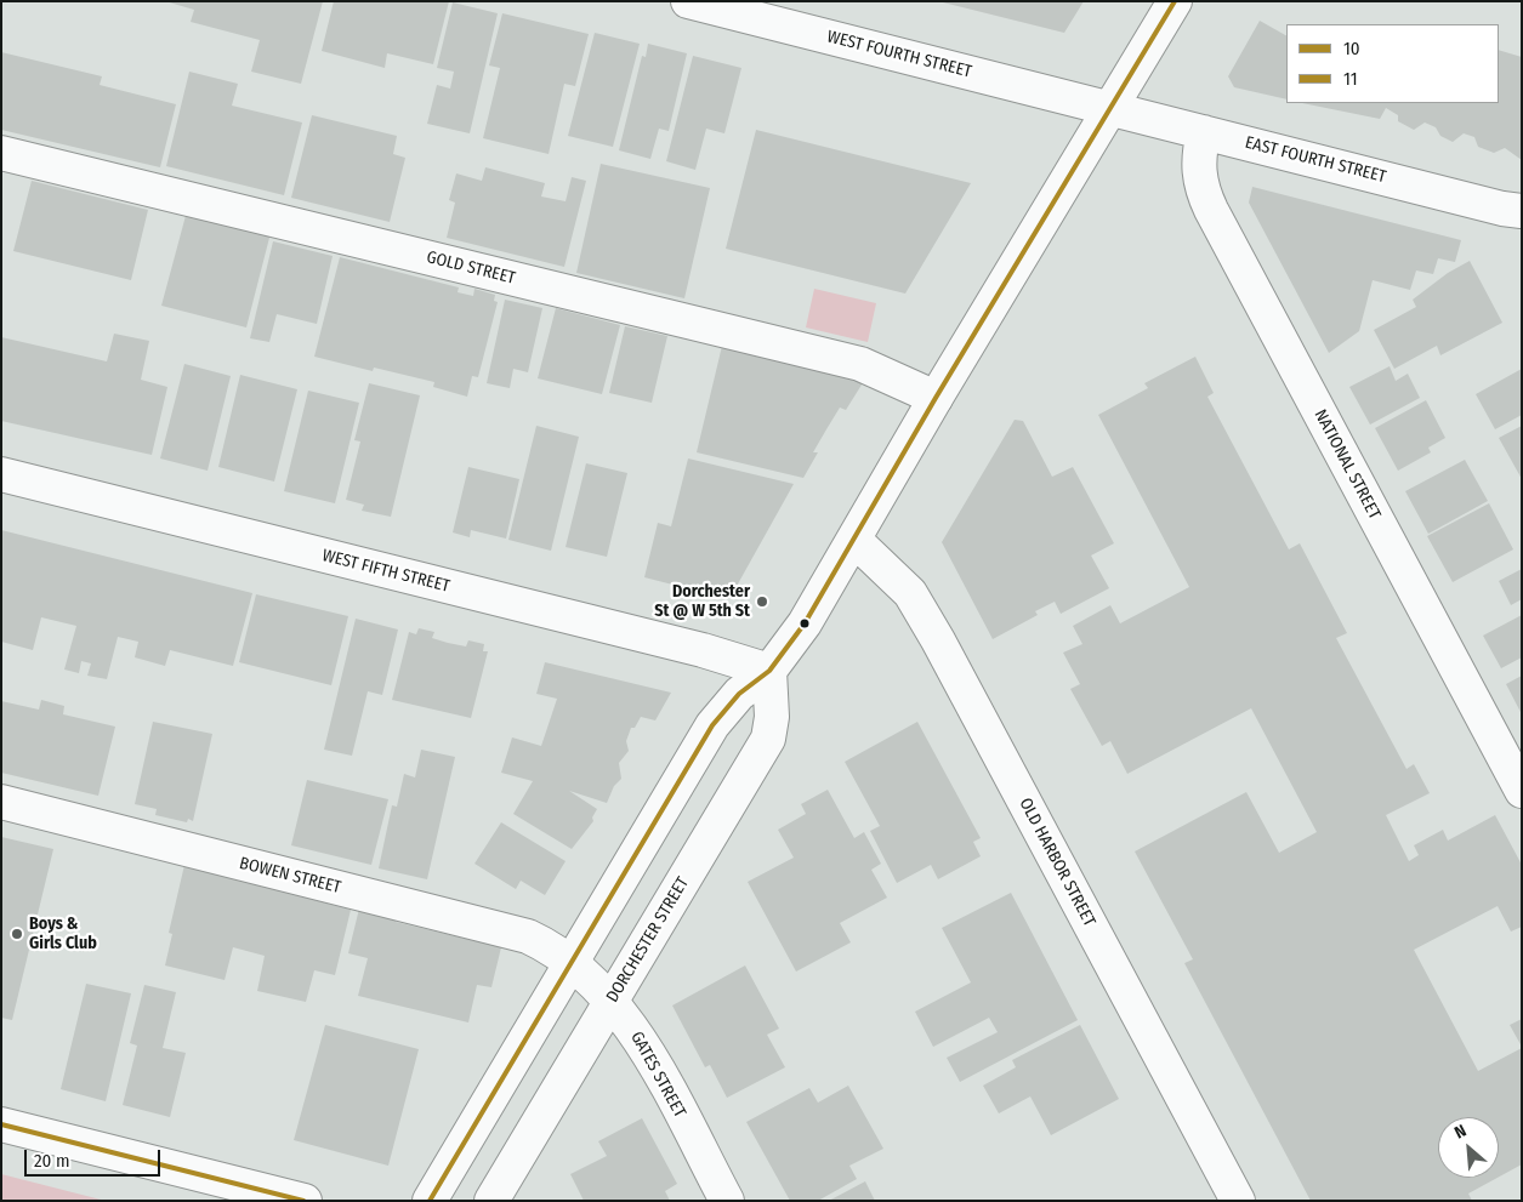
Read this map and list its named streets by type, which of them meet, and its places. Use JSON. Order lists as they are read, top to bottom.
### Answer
{
  "streets": {
    "street": [
      "WEST FOURTH STREET",
      "EAST FOURTH STREET",
      "GOLD STREET",
      "NATIONAL STREET",
      "WEST FIFTH STREET",
      "OLD HARBOR STREET",
      "BOWEN STREET",
      "DORCHESTER STREET",
      "GATES STREET"
    ]
  },
  "crossings": [
    ["WEST FOURTH STREET", "EAST FOURTH STREET"],
    ["EAST FOURTH STREET", "NATIONAL STREET"],
    ["WEST FIFTH STREET", "DORCHESTER STREET"],
    ["BOWEN STREET", "GATES STREET"],
    ["DORCHESTER STREET", "GATES STREET"]
  ],
  "places": ["Dorchester St @ W 5th St", "Boys & Girls Club"],
  "lines": ["transit line 10", "transit line 11"],
  "legend": ["10", "11"],
  "scale_bar": "20 m",
  "north": "top left"
}
